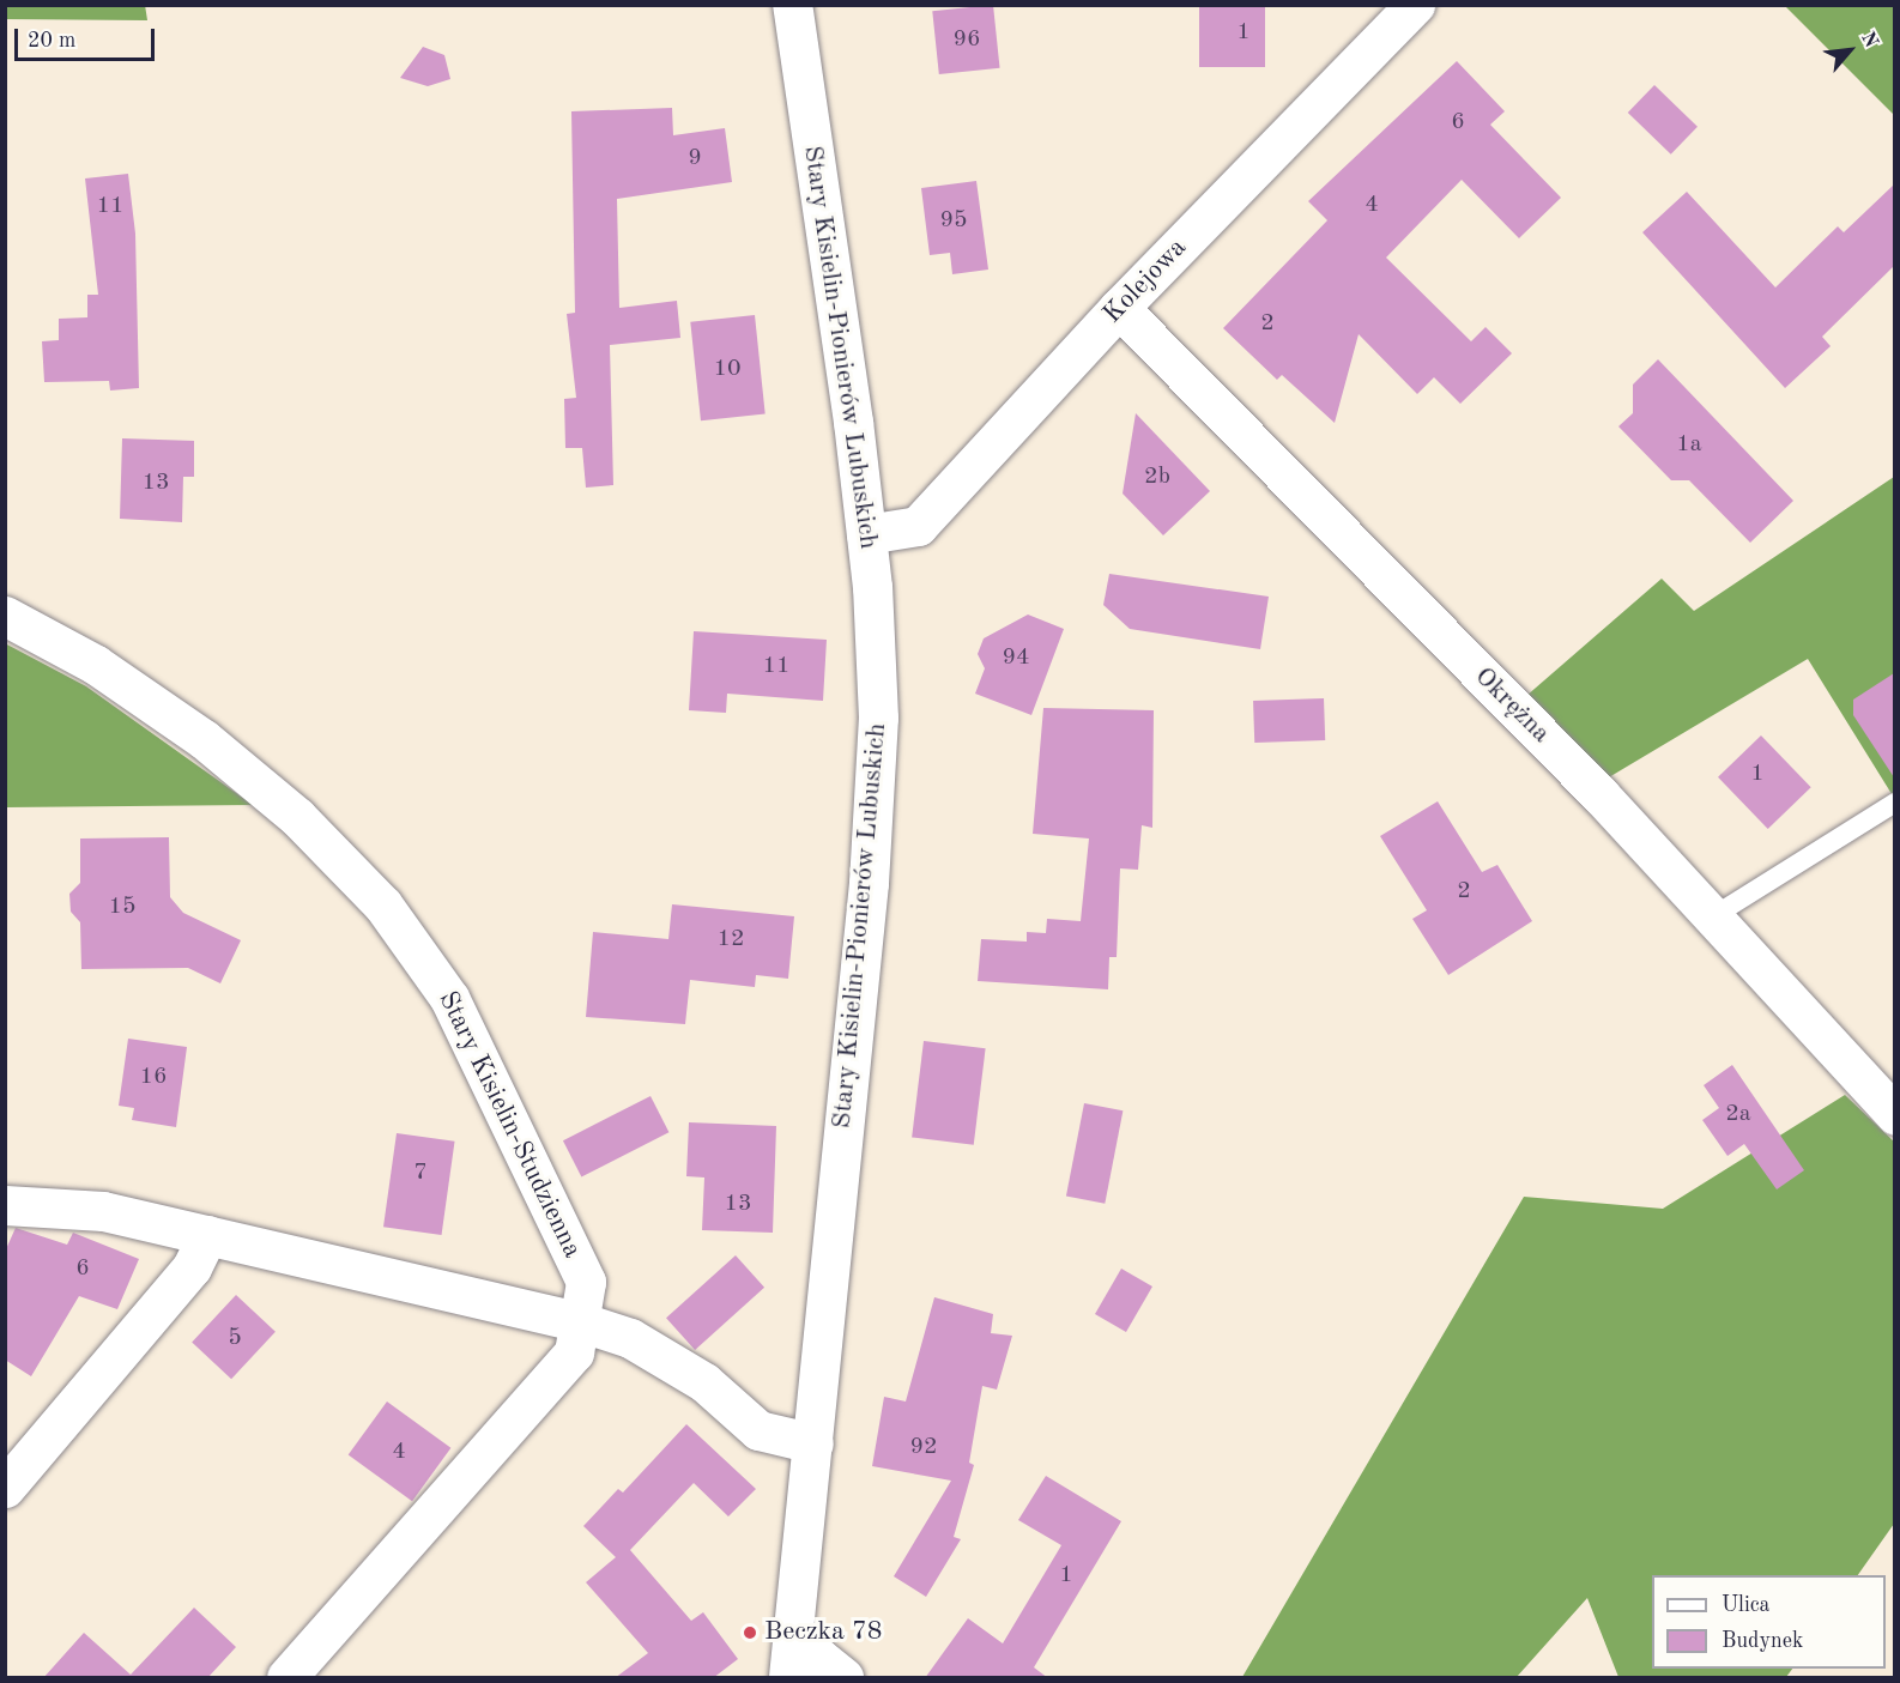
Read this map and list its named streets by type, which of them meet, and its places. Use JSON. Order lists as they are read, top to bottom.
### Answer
{
  "streets": {
    "street": [
      "Kolejowa",
      "Stary Kisielin-Pionierów Lubuskich",
      "Okrężna",
      "Stary Kisielin-Studzienna"
    ]
  },
  "crossings": [
    ["Kolejowa", "Stary Kisielin-Pionierów Lubuskich"],
    ["Kolejowa", "Okrężna"]
  ],
  "places": ["Beczka 78"],
  "house_numbers": [
    "1",
    "96",
    "6",
    "9",
    "4",
    "11",
    "95",
    "2",
    "10",
    "1a",
    "2b",
    "13",
    "94",
    "11",
    "1",
    "2",
    "15",
    "12",
    "16",
    "2a",
    "7",
    "13",
    "6",
    "5",
    "92",
    "4",
    "1"
  ],
  "legend": ["Ulica", "Budynek"],
  "scale_bar": "20 m",
  "north": "top right"
}
